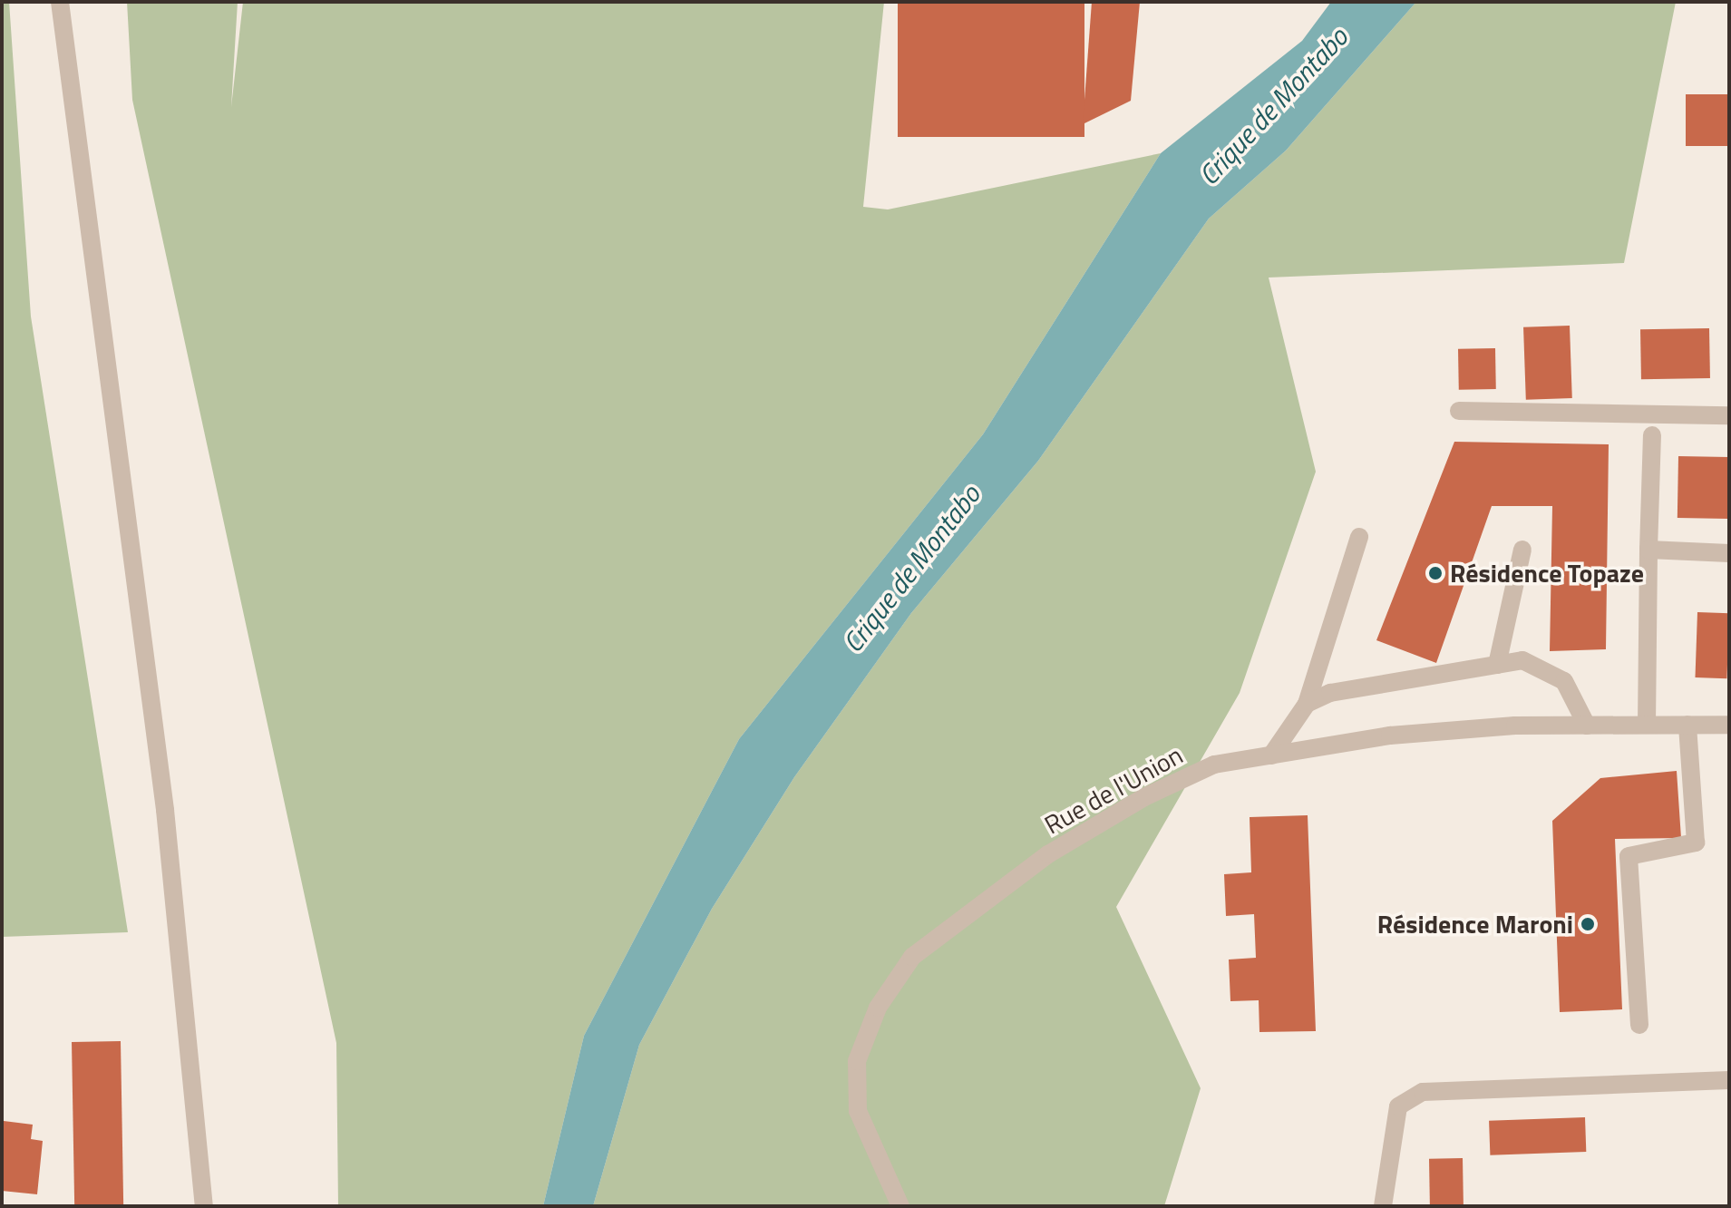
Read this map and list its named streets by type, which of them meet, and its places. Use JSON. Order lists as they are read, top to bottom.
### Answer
{
  "streets": {
    "street": ["Rue de l'Union"]
  },
  "water": ["Crique de Montabo"],
  "places": ["Résidence Topaze", "Résidence Maroni"]
}
